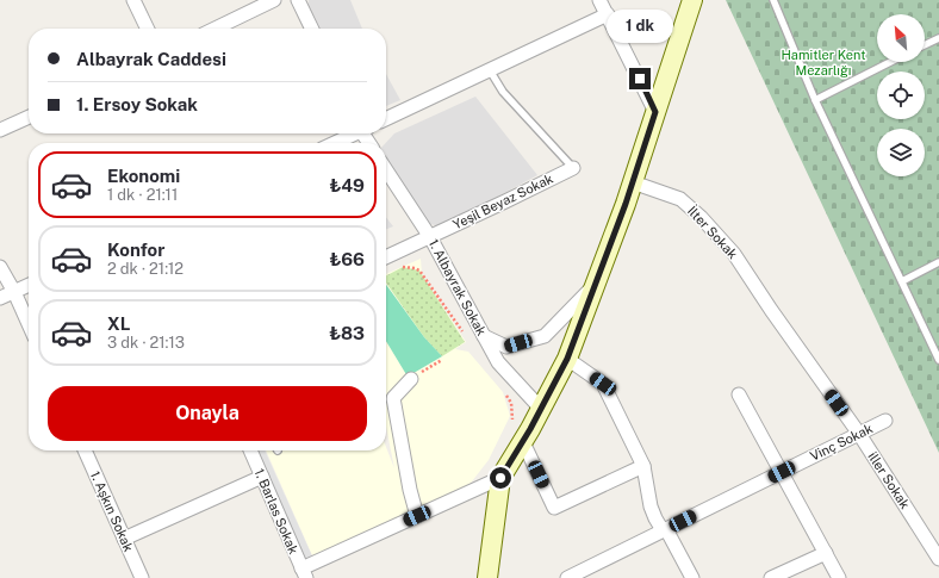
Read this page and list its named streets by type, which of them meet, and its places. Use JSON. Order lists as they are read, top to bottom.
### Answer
{
  "streets": {
    "street": [
      "Yeşil Beyaz Sokak",
      "İlter Sokak",
      "1. Albayrak Sokak",
      "Vinç Sokak",
      "iller Sokak",
      "1. Aşkın Sokak",
      "1. Barlas Sokak"
    ]
  },
  "crossings": [
    ["Yeşil Beyaz Sokak", "1. Albayrak Sokak"],
    ["İlter Sokak", "iller Sokak"],
    ["Vinç Sokak", "iller Sokak"]
  ],
  "parks": ["Hamitler Kent Mezarlığı"],
  "north": "top left",
  "page": {
    "bubble": "1 dk",
    "banner": ["Albayrak Caddesi", "1. Ersoy Sokak"],
    "list": [
      {
        "name": "Ekonomi",
        "note": "1 dk · 21:11",
        "value": "₺49"
      },
      {
        "name": "Konfor",
        "note": "2 dk · 21:12",
        "value": "₺66"
      },
      {
        "name": "XL",
        "note": "3 dk · 21:13",
        "value": "₺83"
      }
    ],
    "buttons": "Onayla"
  }
}
